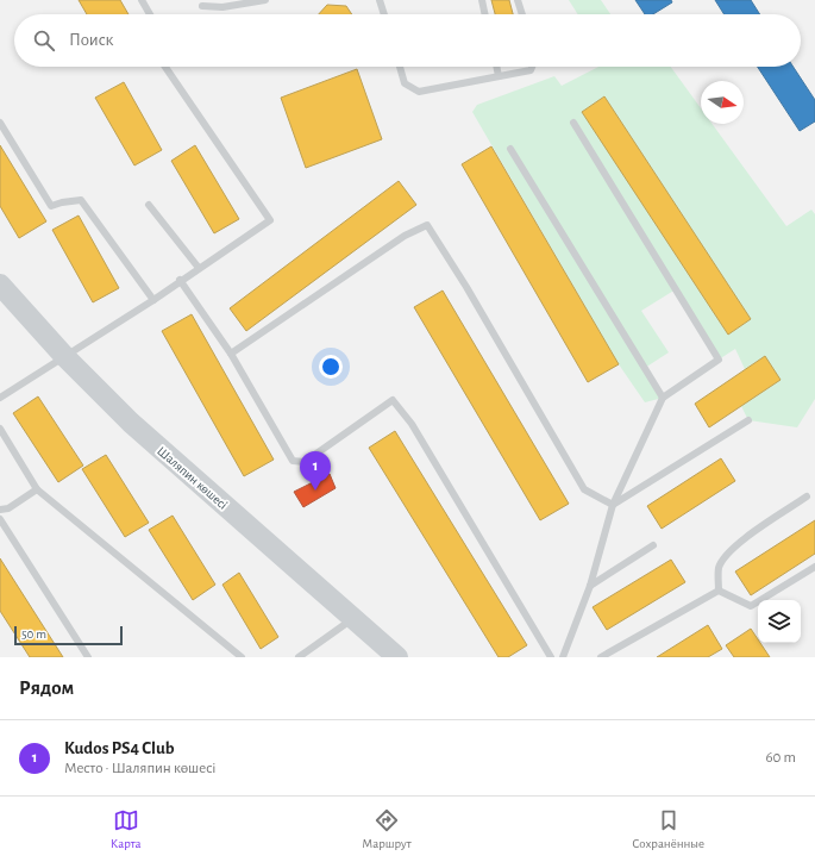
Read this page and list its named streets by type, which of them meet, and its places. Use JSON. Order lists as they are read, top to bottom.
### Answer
{
  "streets": {
    "main road": ["Шаляпин көшесі"]
  },
  "scale_bar": "50 m",
  "north": "right",
  "page": {
    "search": "Поиск",
    "pins": "1",
    "scale": "50 m",
    "heading": "Рядом",
    "list": [
      {
        "mark": "1",
        "name": "Kudos PS4 Club",
        "note": "Место · Шаляпин көшесі",
        "value": "60 m"
      }
    ],
    "nav": ["Карта", "Маршрут", "Сохранённые"]
  }
}
